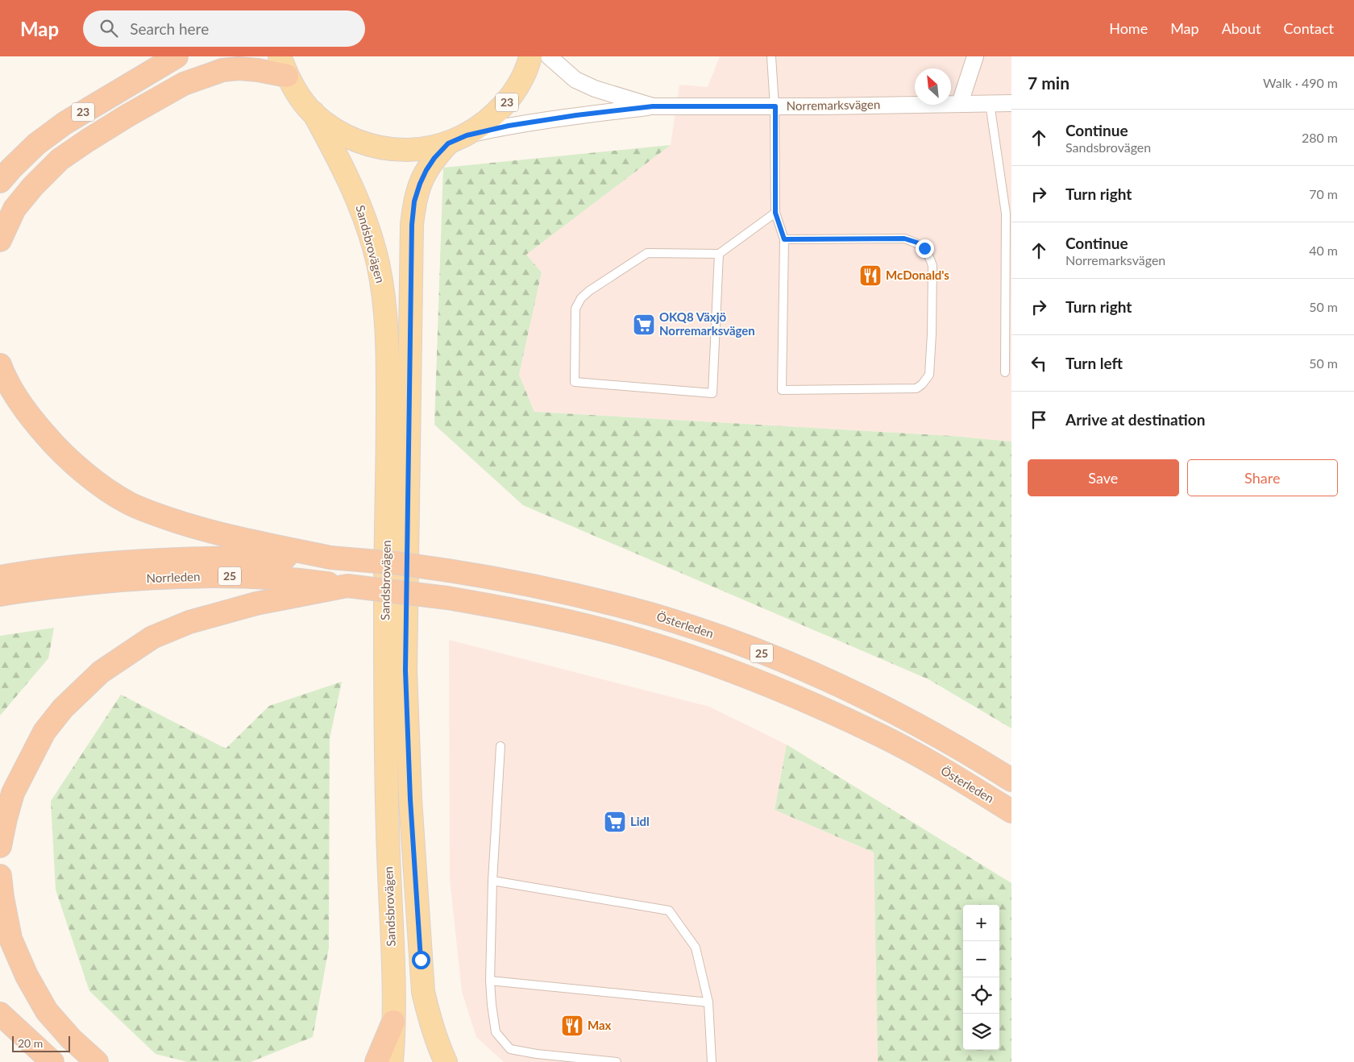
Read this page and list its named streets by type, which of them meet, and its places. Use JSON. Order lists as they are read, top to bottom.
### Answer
{
  "streets": {
    "highway": [
      "23",
      "25",
      "Norrleden",
      "Österleden"
    ],
    "main road": ["Sandsbrovägen"],
    "street": ["Norremarksvägen"]
  },
  "crossings": [
    ["23", "Sandsbrovägen"],
    ["Norrleden", "Österleden"]
  ],
  "places": {
    "restaurant": ["McDonald's", "Max"],
    "supermarket": ["OKQ8 Växjö Norremarksvägen", "Lidl"]
  },
  "scale_bar": "20 m",
  "north": "top left",
  "page": {
    "header": "Map",
    "search": "Search here",
    "nav": [
      "Home",
      "Map",
      "About",
      "Contact"
    ],
    "heading": ["7 min", "Walk · 490 m"],
    "list": [
      ["Continue", "Sandsbrovägen", "280 m"],
      ["Turn right", "70 m"],
      ["Continue", "Norremarksvägen", "40 m"],
      ["Turn right", "50 m"],
      ["Turn left", "50 m"],
      "Arrive at destination"
    ],
    "buttons": ["Save", "Share"],
    "map_buttons": ["+", "−"],
    "scale": "20 m"
  }
}
